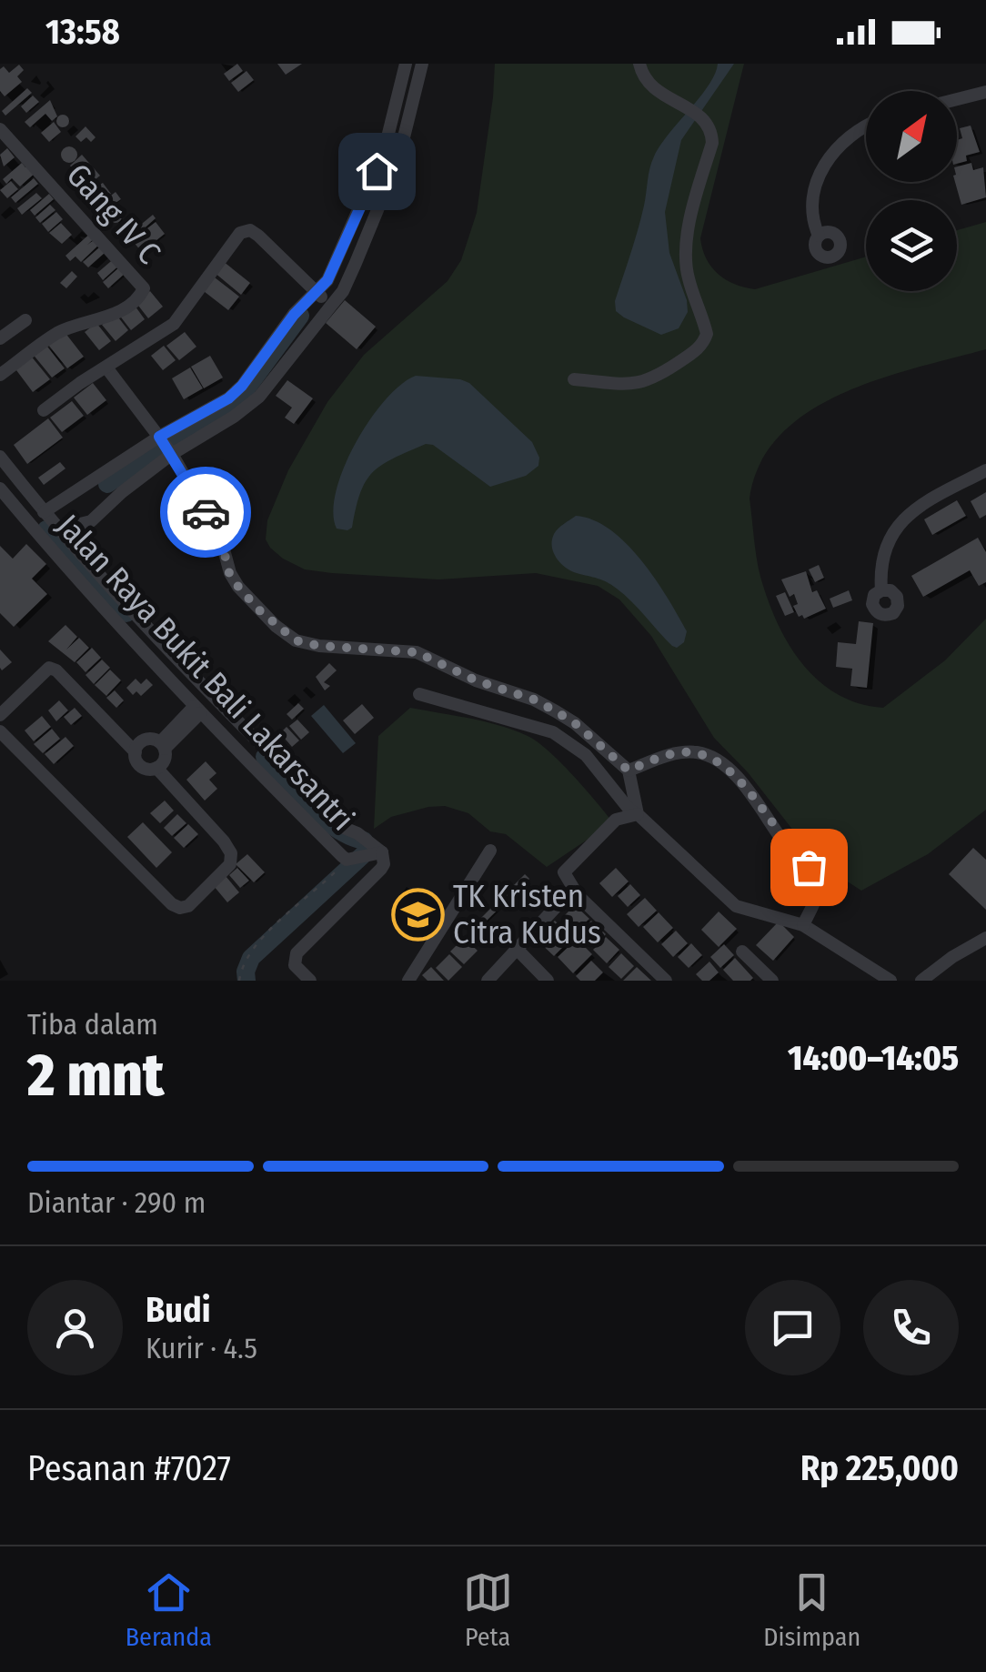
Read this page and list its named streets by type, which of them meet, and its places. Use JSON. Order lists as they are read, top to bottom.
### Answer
{
  "streets": {
    "street": ["Gang IV C", "Jalan Raya Bukit Bali Lakarsantri"]
  },
  "places": {
    "school or university": ["TK Kristen Citra Kudus"]
  },
  "north": "top right",
  "page": {
    "status": "13:58",
    "heading": ["2 mnt", "Tiba dalam", "14:00–14:05"],
    "panel": [
      "Budi",
      "Kurir · 4.5",
      "Pesanan #7027",
      "Rp 225,000"
    ],
    "bar": "Diantar · 290 m",
    "tabs": ["Beranda", "Peta", "Disimpan"]
  }
}
